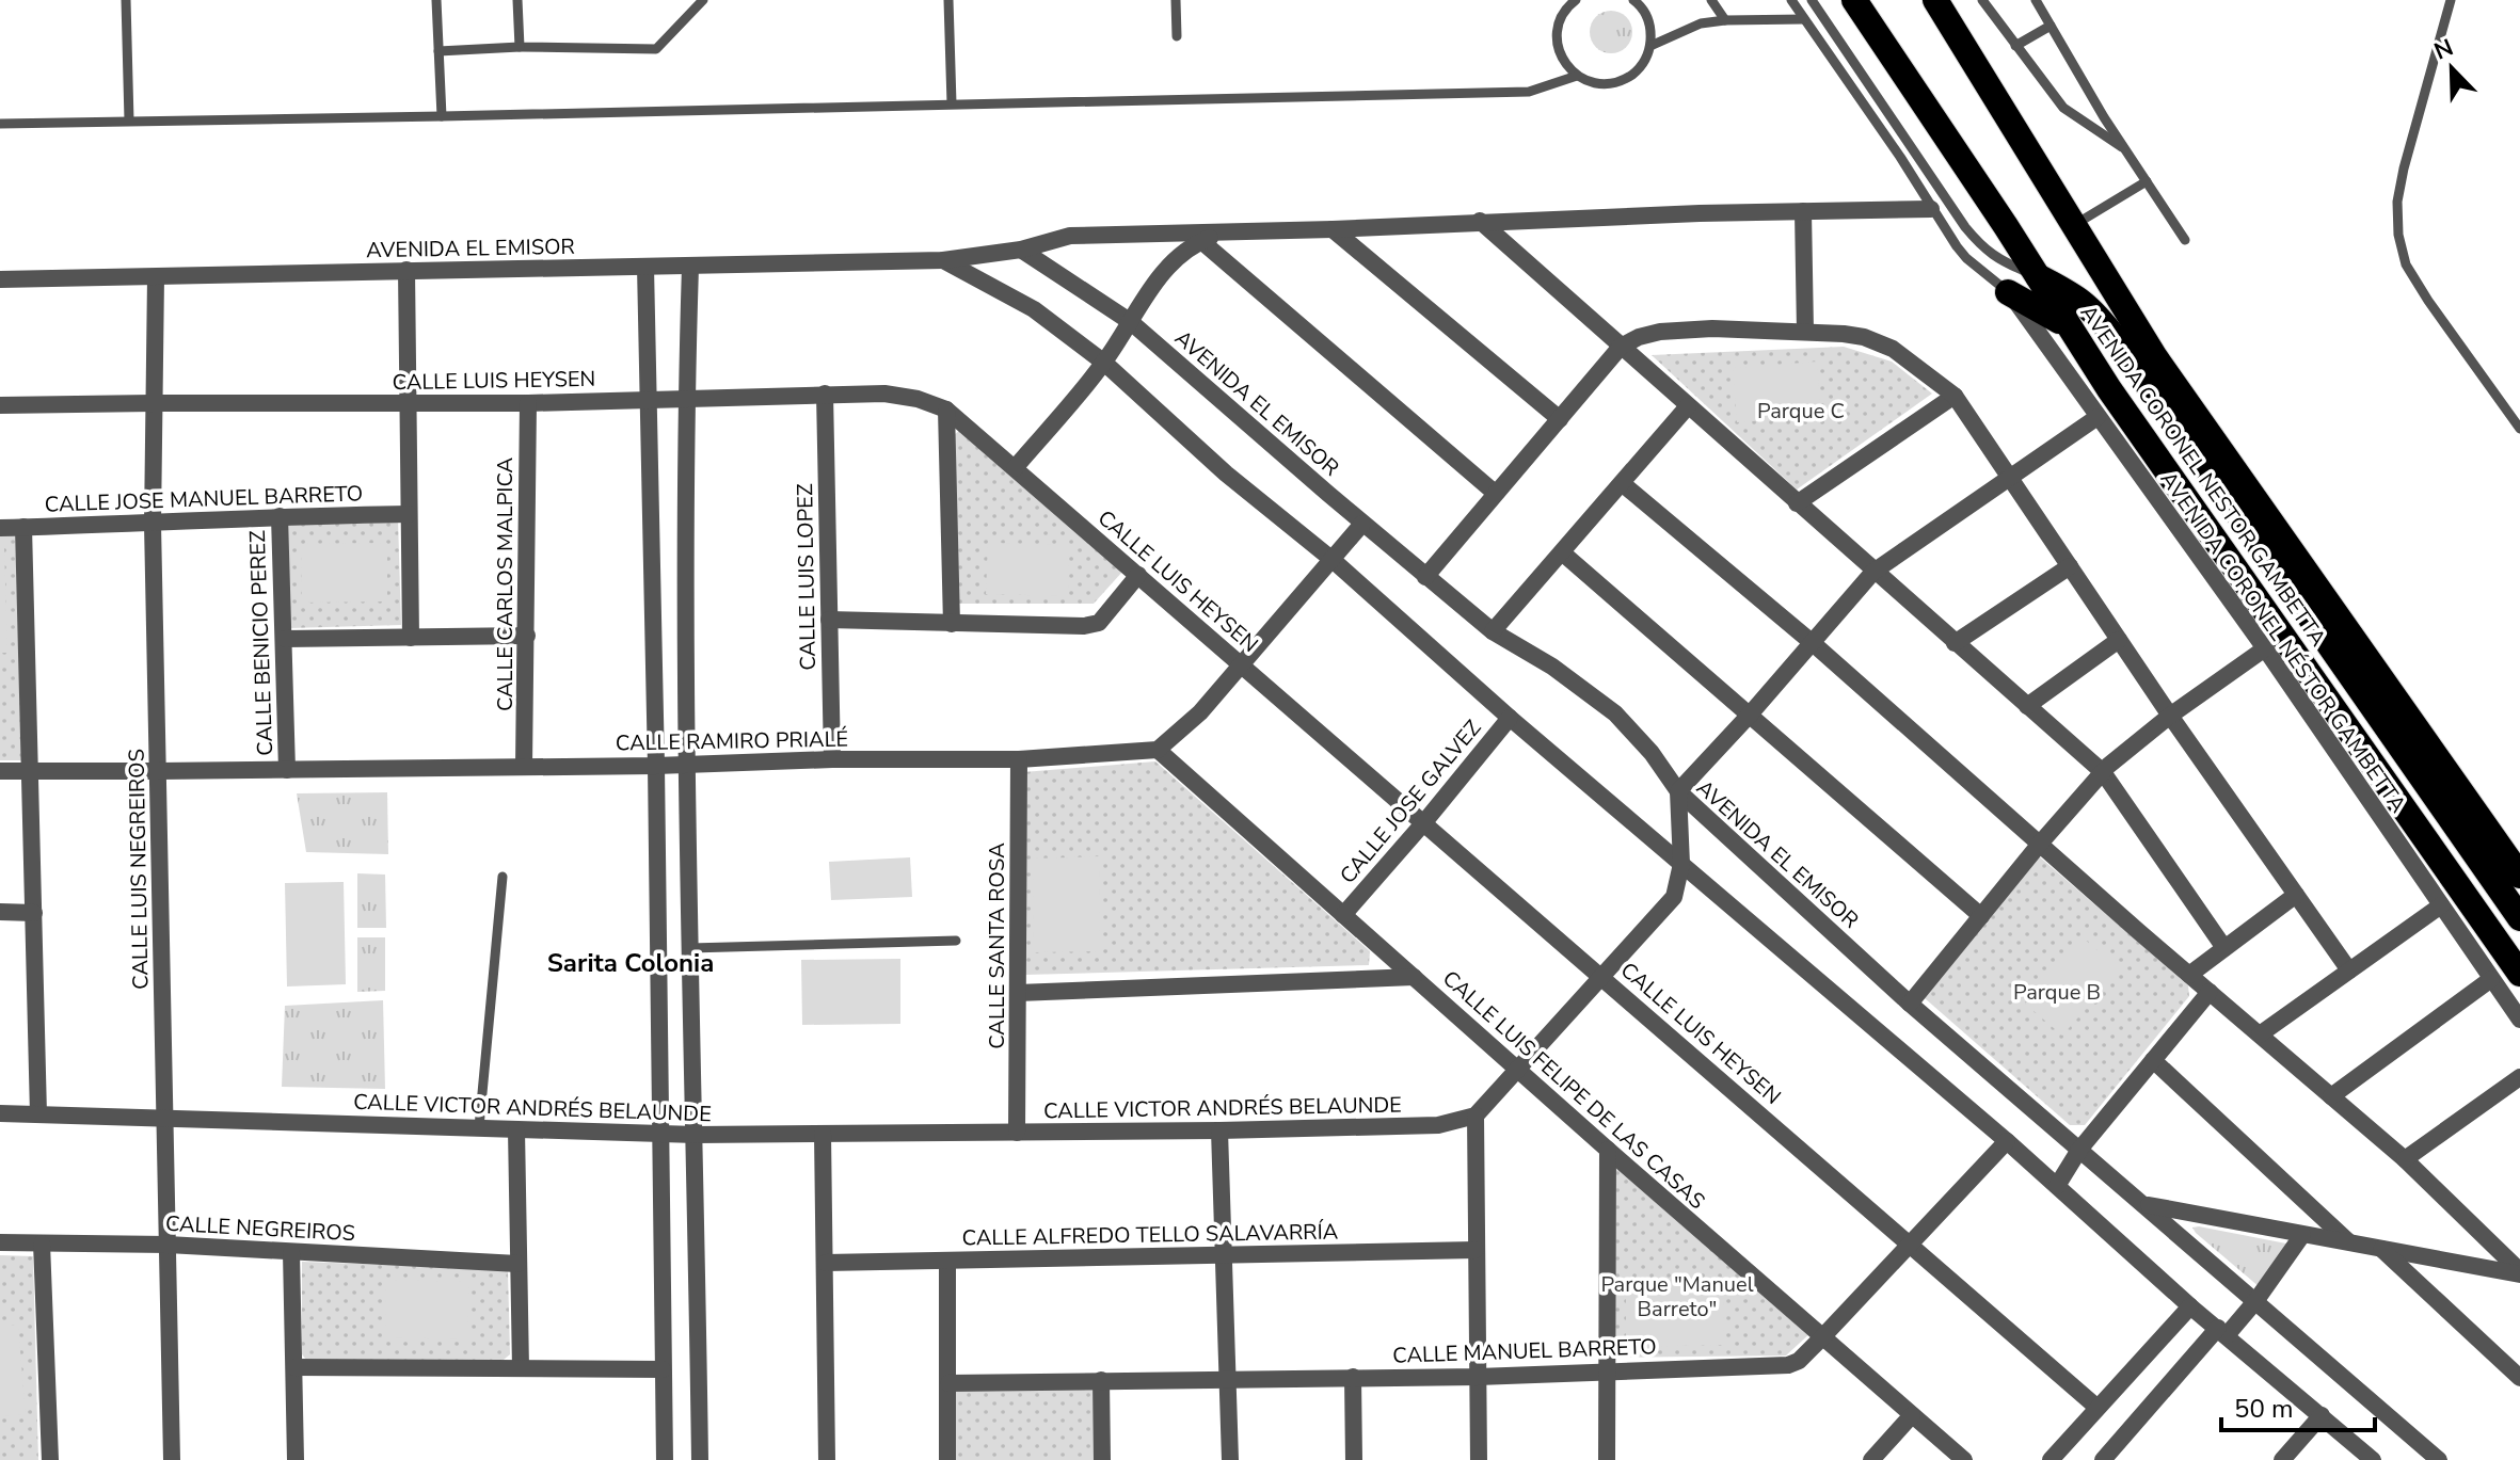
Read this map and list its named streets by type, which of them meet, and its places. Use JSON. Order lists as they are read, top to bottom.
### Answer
{
  "streets": {
    "highway": ["AVENIDA CORONEL NESTOR GAMBETTA"],
    "street": [
      "AVENIDA EL EMISOR",
      "CALLE LUIS HEYSEN",
      "CALLE JOSE MANUEL BARRETO",
      "CALLE LUIS LOPEZ",
      "CALLE CARLOS MALPICA",
      "AVENIDA CORONEL NÉSTOR GAMBETTA",
      "CALLE BENICIO PEREZ",
      "CALLE RAMIRO PRIALÉ",
      "CALLE JOSE GALVEZ",
      "CALLE LUIS NEGREIROS",
      "CALLE SANTA ROSA",
      "CALLE LUIS FELIPE DE LAS CASAS",
      "CALLE VICTOR ANDRÉS BELAUNDE",
      "CALLE NEGREIROS",
      "CALLE ALFREDO TELLO SALAVARRÍA",
      "CALLE MANUEL BARRETO"
    ]
  },
  "crossings": [
    ["AVENIDA EL EMISOR", "CALLE JOSE GALVEZ"],
    ["AVENIDA EL EMISOR", "CALLE LUIS NEGREIROS"],
    ["AVENIDA EL EMISOR", "CALLE MANUEL BARRETO"],
    ["CALLE LUIS HEYSEN", "CALLE LUIS LOPEZ"],
    ["CALLE LUIS HEYSEN", "CALLE CARLOS MALPICA"],
    ["CALLE LUIS HEYSEN", "CALLE JOSE GALVEZ"],
    ["CALLE LUIS HEYSEN", "CALLE LUIS NEGREIROS"],
    ["CALLE LUIS HEYSEN", "CALLE MANUEL BARRETO"],
    ["CALLE JOSE MANUEL BARRETO", "CALLE BENICIO PEREZ"],
    ["CALLE JOSE MANUEL BARRETO", "CALLE LUIS NEGREIROS"],
    ["CALLE LUIS LOPEZ", "CALLE RAMIRO PRIALÉ"],
    ["CALLE CARLOS MALPICA", "CALLE RAMIRO PRIALÉ"],
    ["CALLE BENICIO PEREZ", "CALLE RAMIRO PRIALÉ"],
    ["CALLE RAMIRO PRIALÉ", "CALLE LUIS NEGREIROS"],
    ["CALLE RAMIRO PRIALÉ", "CALLE SANTA ROSA"],
    ["CALLE RAMIRO PRIALÉ", "CALLE LUIS FELIPE DE LAS CASAS"],
    ["CALLE JOSE GALVEZ", "CALLE LUIS FELIPE DE LAS CASAS"],
    ["CALLE LUIS NEGREIROS", "CALLE VICTOR ANDRÉS BELAUNDE"],
    ["CALLE LUIS NEGREIROS", "CALLE NEGREIROS"],
    ["CALLE SANTA ROSA", "CALLE VICTOR ANDRÉS BELAUNDE"],
    ["CALLE LUIS FELIPE DE LAS CASAS", "CALLE MANUEL BARRETO"]
  ],
  "districts": ["Sarita Colonia"],
  "parks": ["Parque C", "Parque B", "Parque \"Manuel Barreto\""],
  "scale_bar": "50 m",
  "north": "top left"
}
